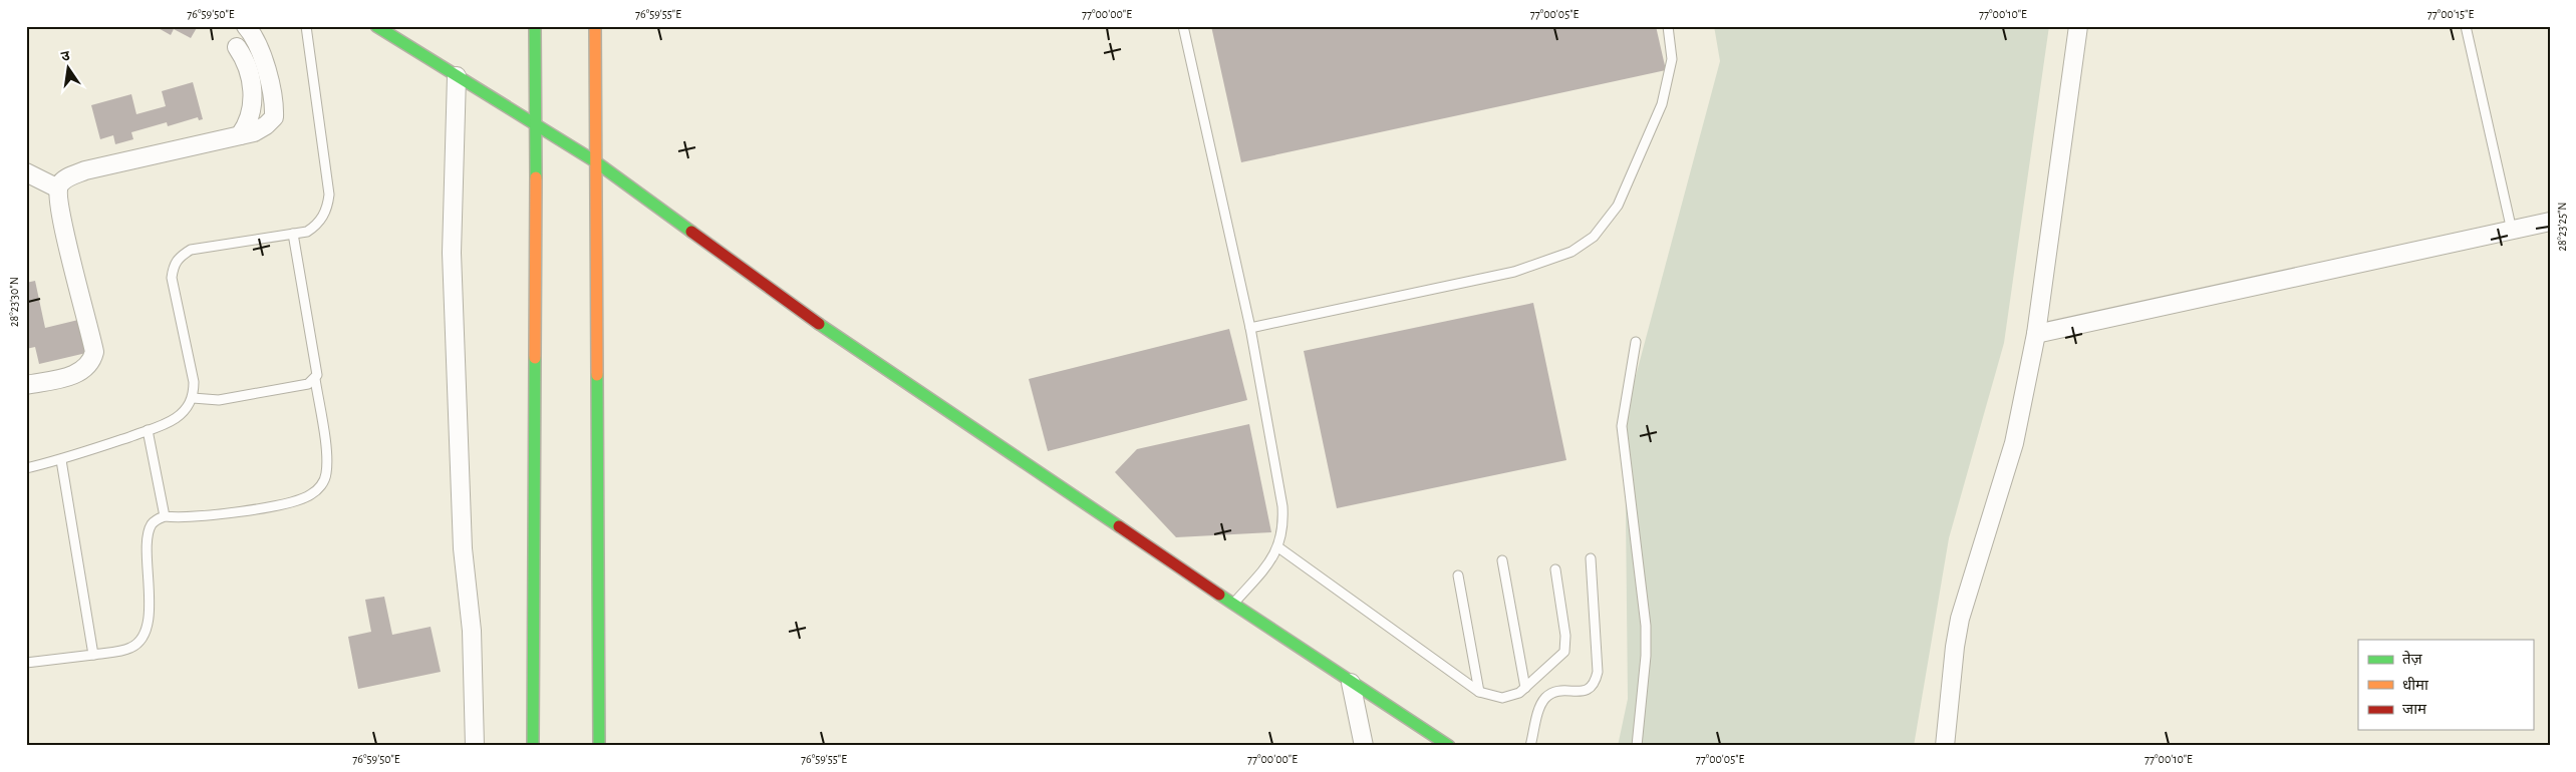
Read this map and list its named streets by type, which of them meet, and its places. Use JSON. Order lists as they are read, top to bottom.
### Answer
{
  "legend": ["तेज़", "धीमा", "जाम"],
  "north": "top",
  "coordinates": [
    "76°59'50\"E",
    "76°59'55\"E",
    "77°00'00\"E",
    "77°00'05\"E",
    "77°00'10\"E",
    "77°00'15\"E",
    "28°23'25\"N",
    "28°23'30\"N"
  ]
}
